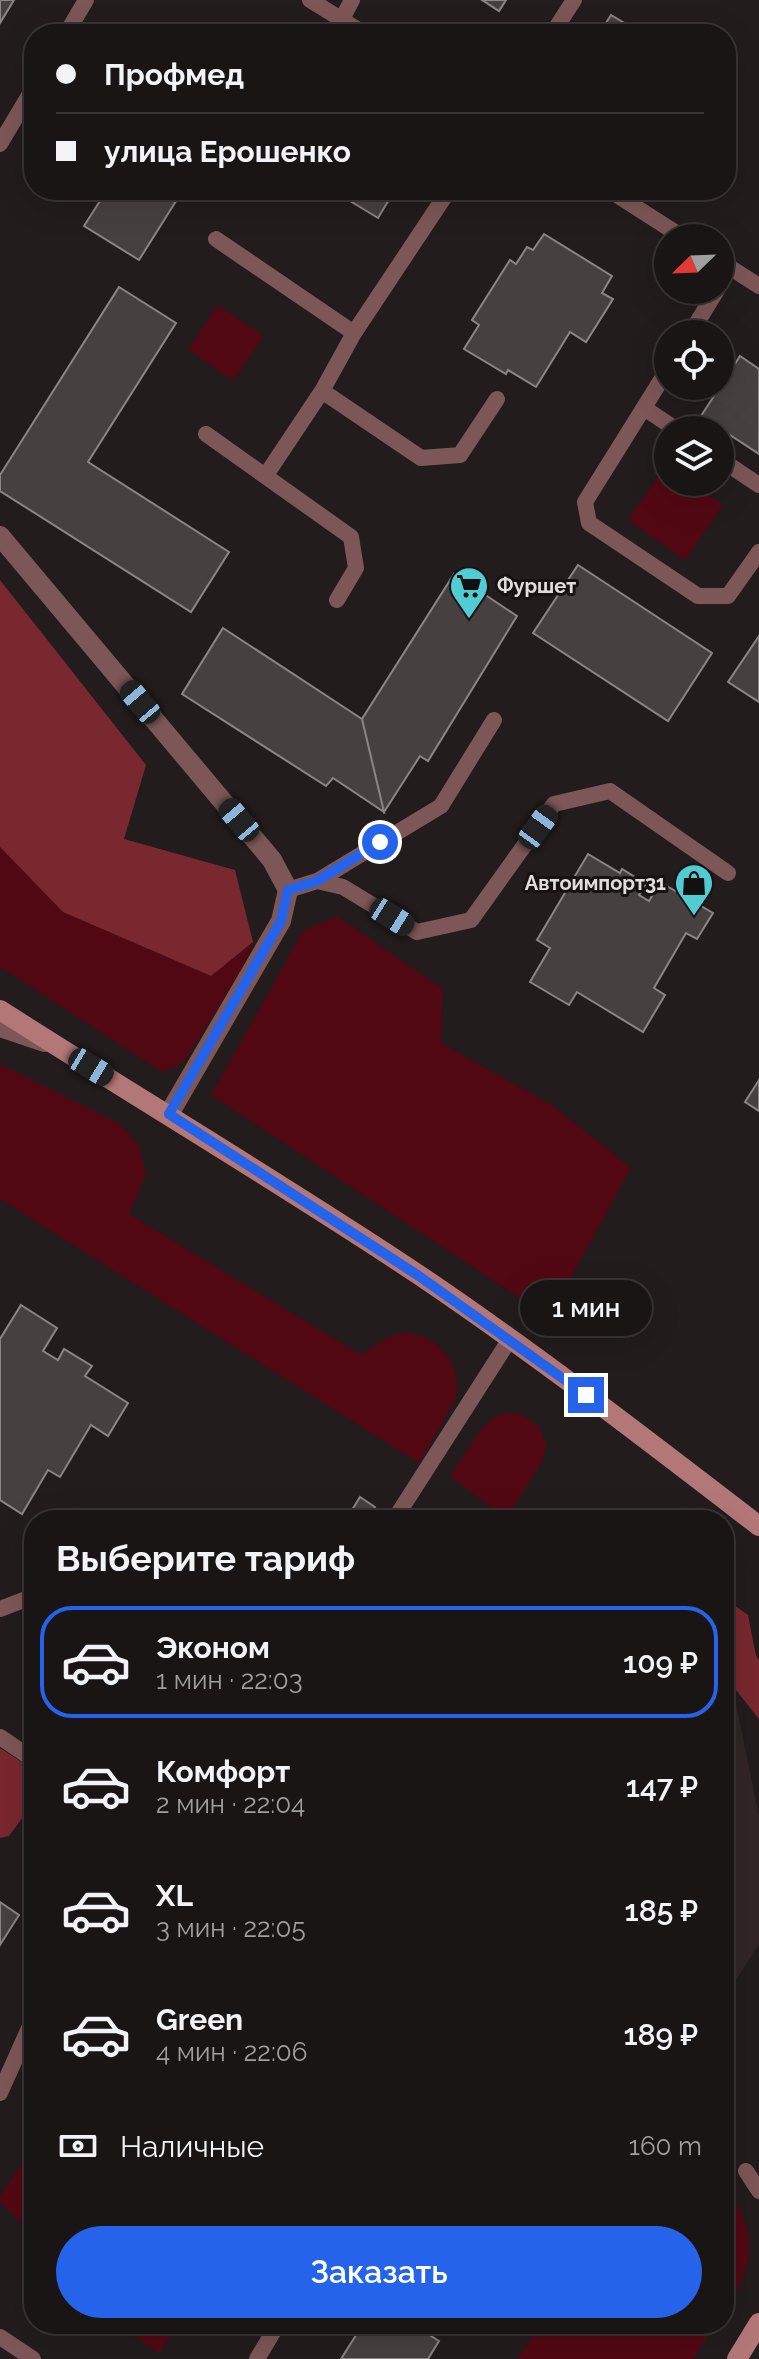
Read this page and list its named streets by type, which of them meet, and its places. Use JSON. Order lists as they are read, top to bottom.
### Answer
{
  "places": {
    "supermarket": ["Фуршет"],
    "shop": ["Автоимпорт31"]
  },
  "north": "bottom left",
  "page": {
    "banner": ["Профмед", "улица Ерошенко"],
    "bubble": "1 мин",
    "heading": "Выберите тариф",
    "list": [
      {
        "name": "Эконом",
        "note": "1 мин · 22:03",
        "value": "109 ₽"
      },
      {
        "name": "Комфорт",
        "note": "2 мин · 22:04",
        "value": "147 ₽"
      },
      {
        "name": "XL",
        "note": "3 мин · 22:05",
        "value": "185 ₽"
      },
      {
        "name": "Green",
        "note": "4 мин · 22:06",
        "value": "189 ₽"
      }
    ],
    "pay": ["Наличные", "160 m"],
    "buttons": "Заказать"
  }
}
